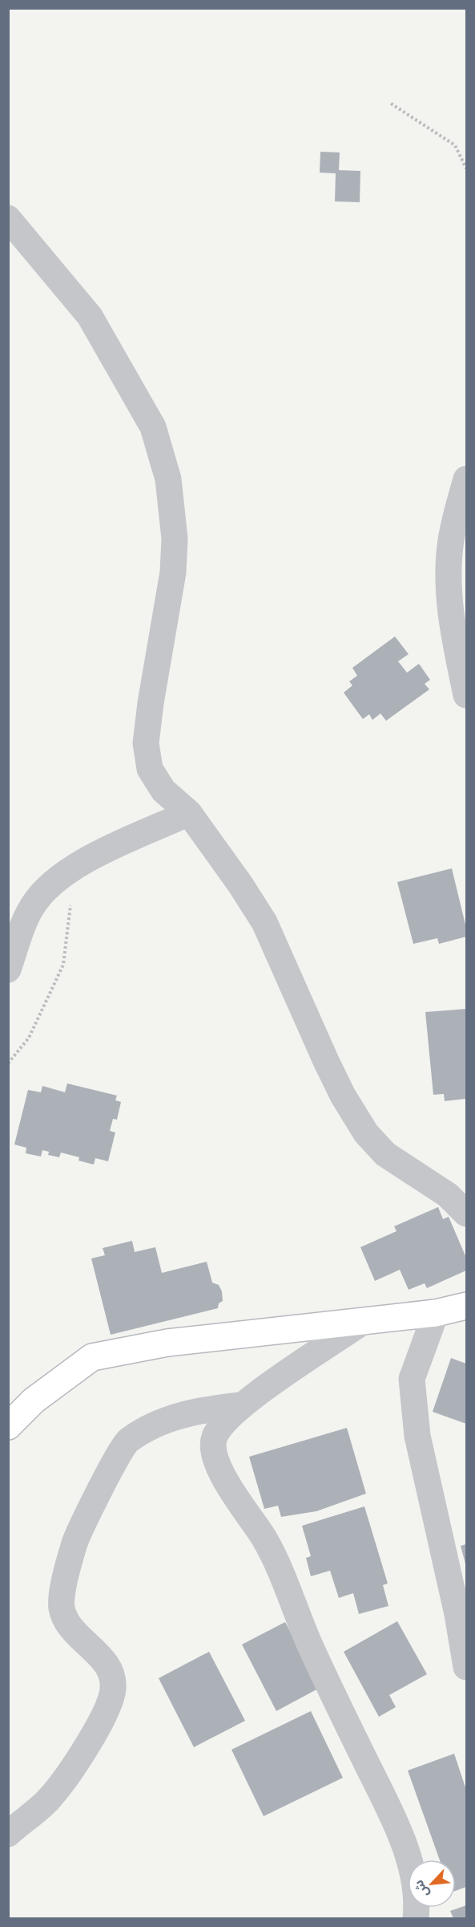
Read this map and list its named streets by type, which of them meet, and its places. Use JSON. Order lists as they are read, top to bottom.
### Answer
{
  "north": "bottom left"
}
